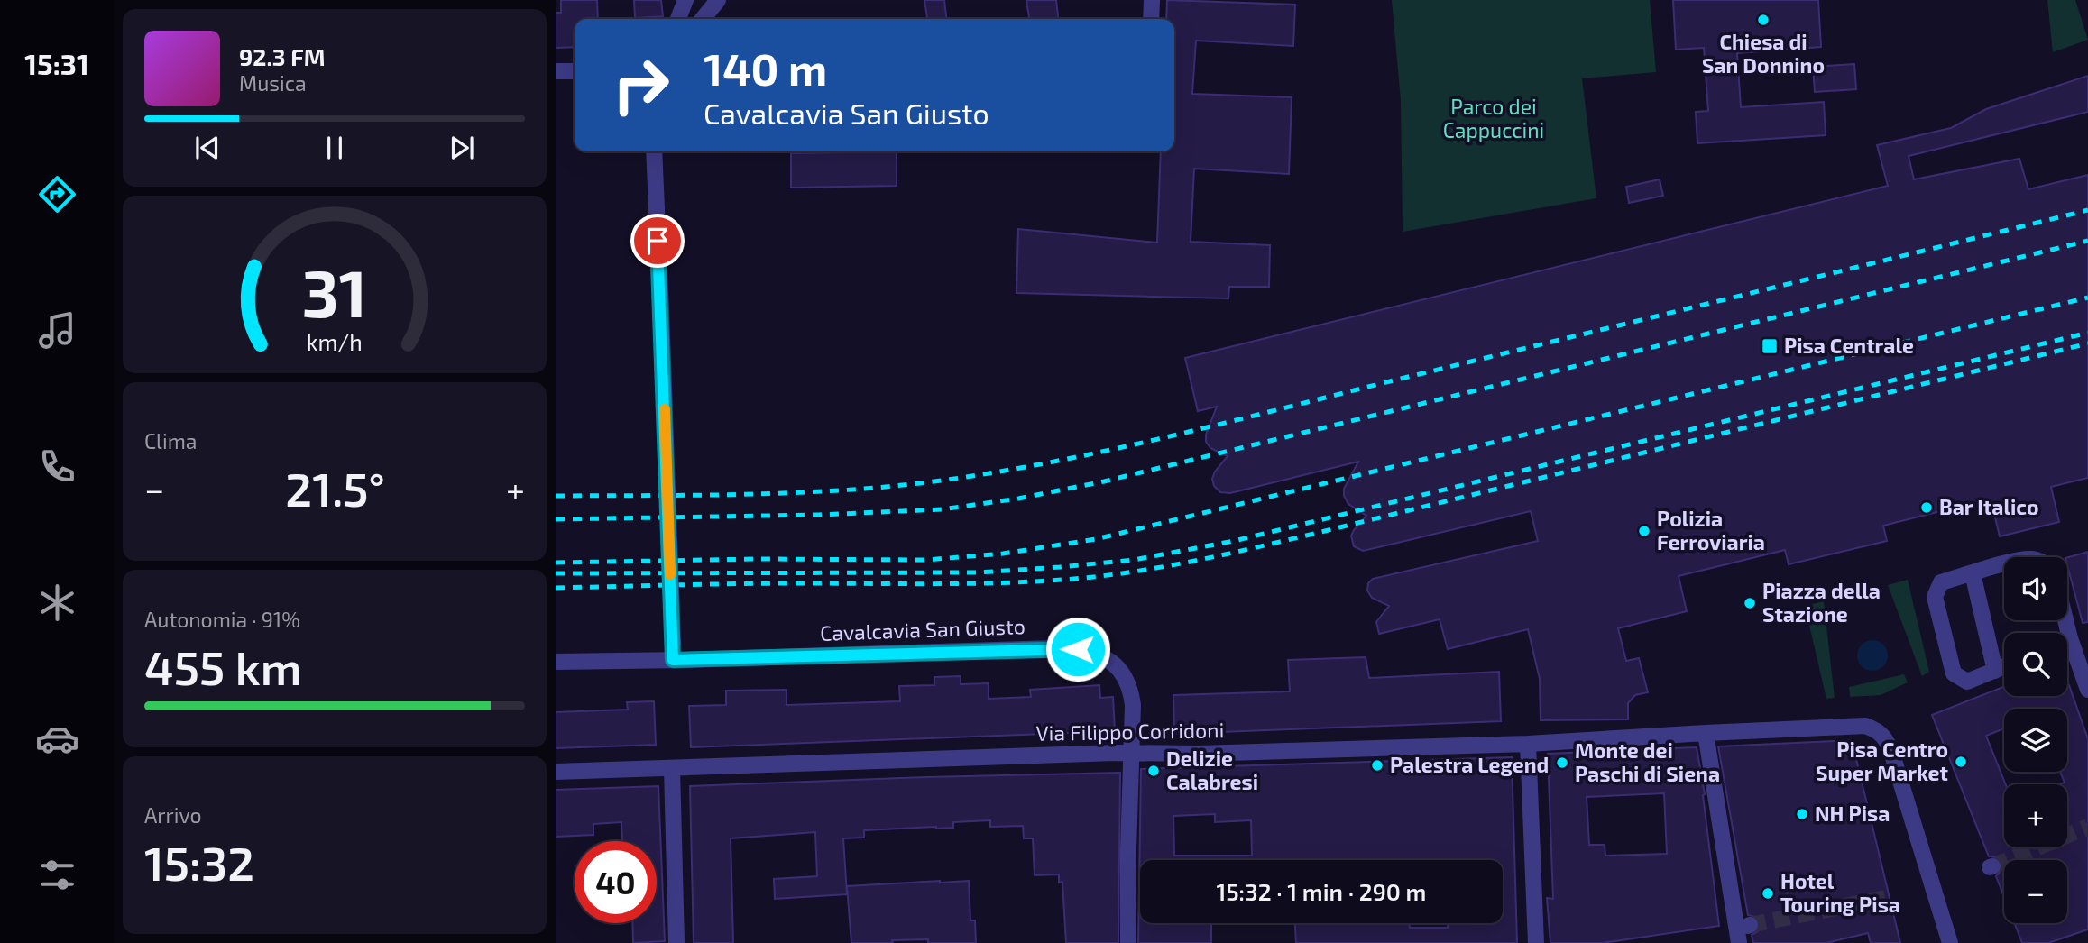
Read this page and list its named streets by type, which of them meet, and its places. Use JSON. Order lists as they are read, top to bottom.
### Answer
{
  "streets": {
    "street": ["Cavalcavia San Giusto", "Via Filippo Corridoni"]
  },
  "crossings": [
    ["Cavalcavia San Giusto", "Via Filippo Corridoni"]
  ],
  "parks": ["Parco dei Cappuccini"],
  "places": {
    "other": [
      "Chiesa di San Donnino",
      "Bar Italico",
      "Polizia Ferroviaria",
      "Piazza della Stazione",
      "Pisa Centro Super Market",
      "Monte dei Paschi di Siena",
      "Palestra Legend",
      "Delizie Calabresi",
      "NH Pisa",
      "Hotel Touring Pisa"
    ],
    "transit": ["Pisa Centrale"]
  },
  "page": {
    "tabs": "15:31",
    "turn": ["140 m", "Cavalcavia San Giusto"],
    "song": ["92.3 FM", "Musica"],
    "tile": [
      "Clima",
      ["Autonomia · 91%", "455 km"],
      ["Arrivo", "15:32"]
    ],
    "heat": ["−", "21.5°", "+"],
    "map_buttons": ["+", "−"],
    "limit": "40",
    "trip": "15:32 · 1 min · 290 m",
    "gauge": ["31", "km/h"]
  }
}
